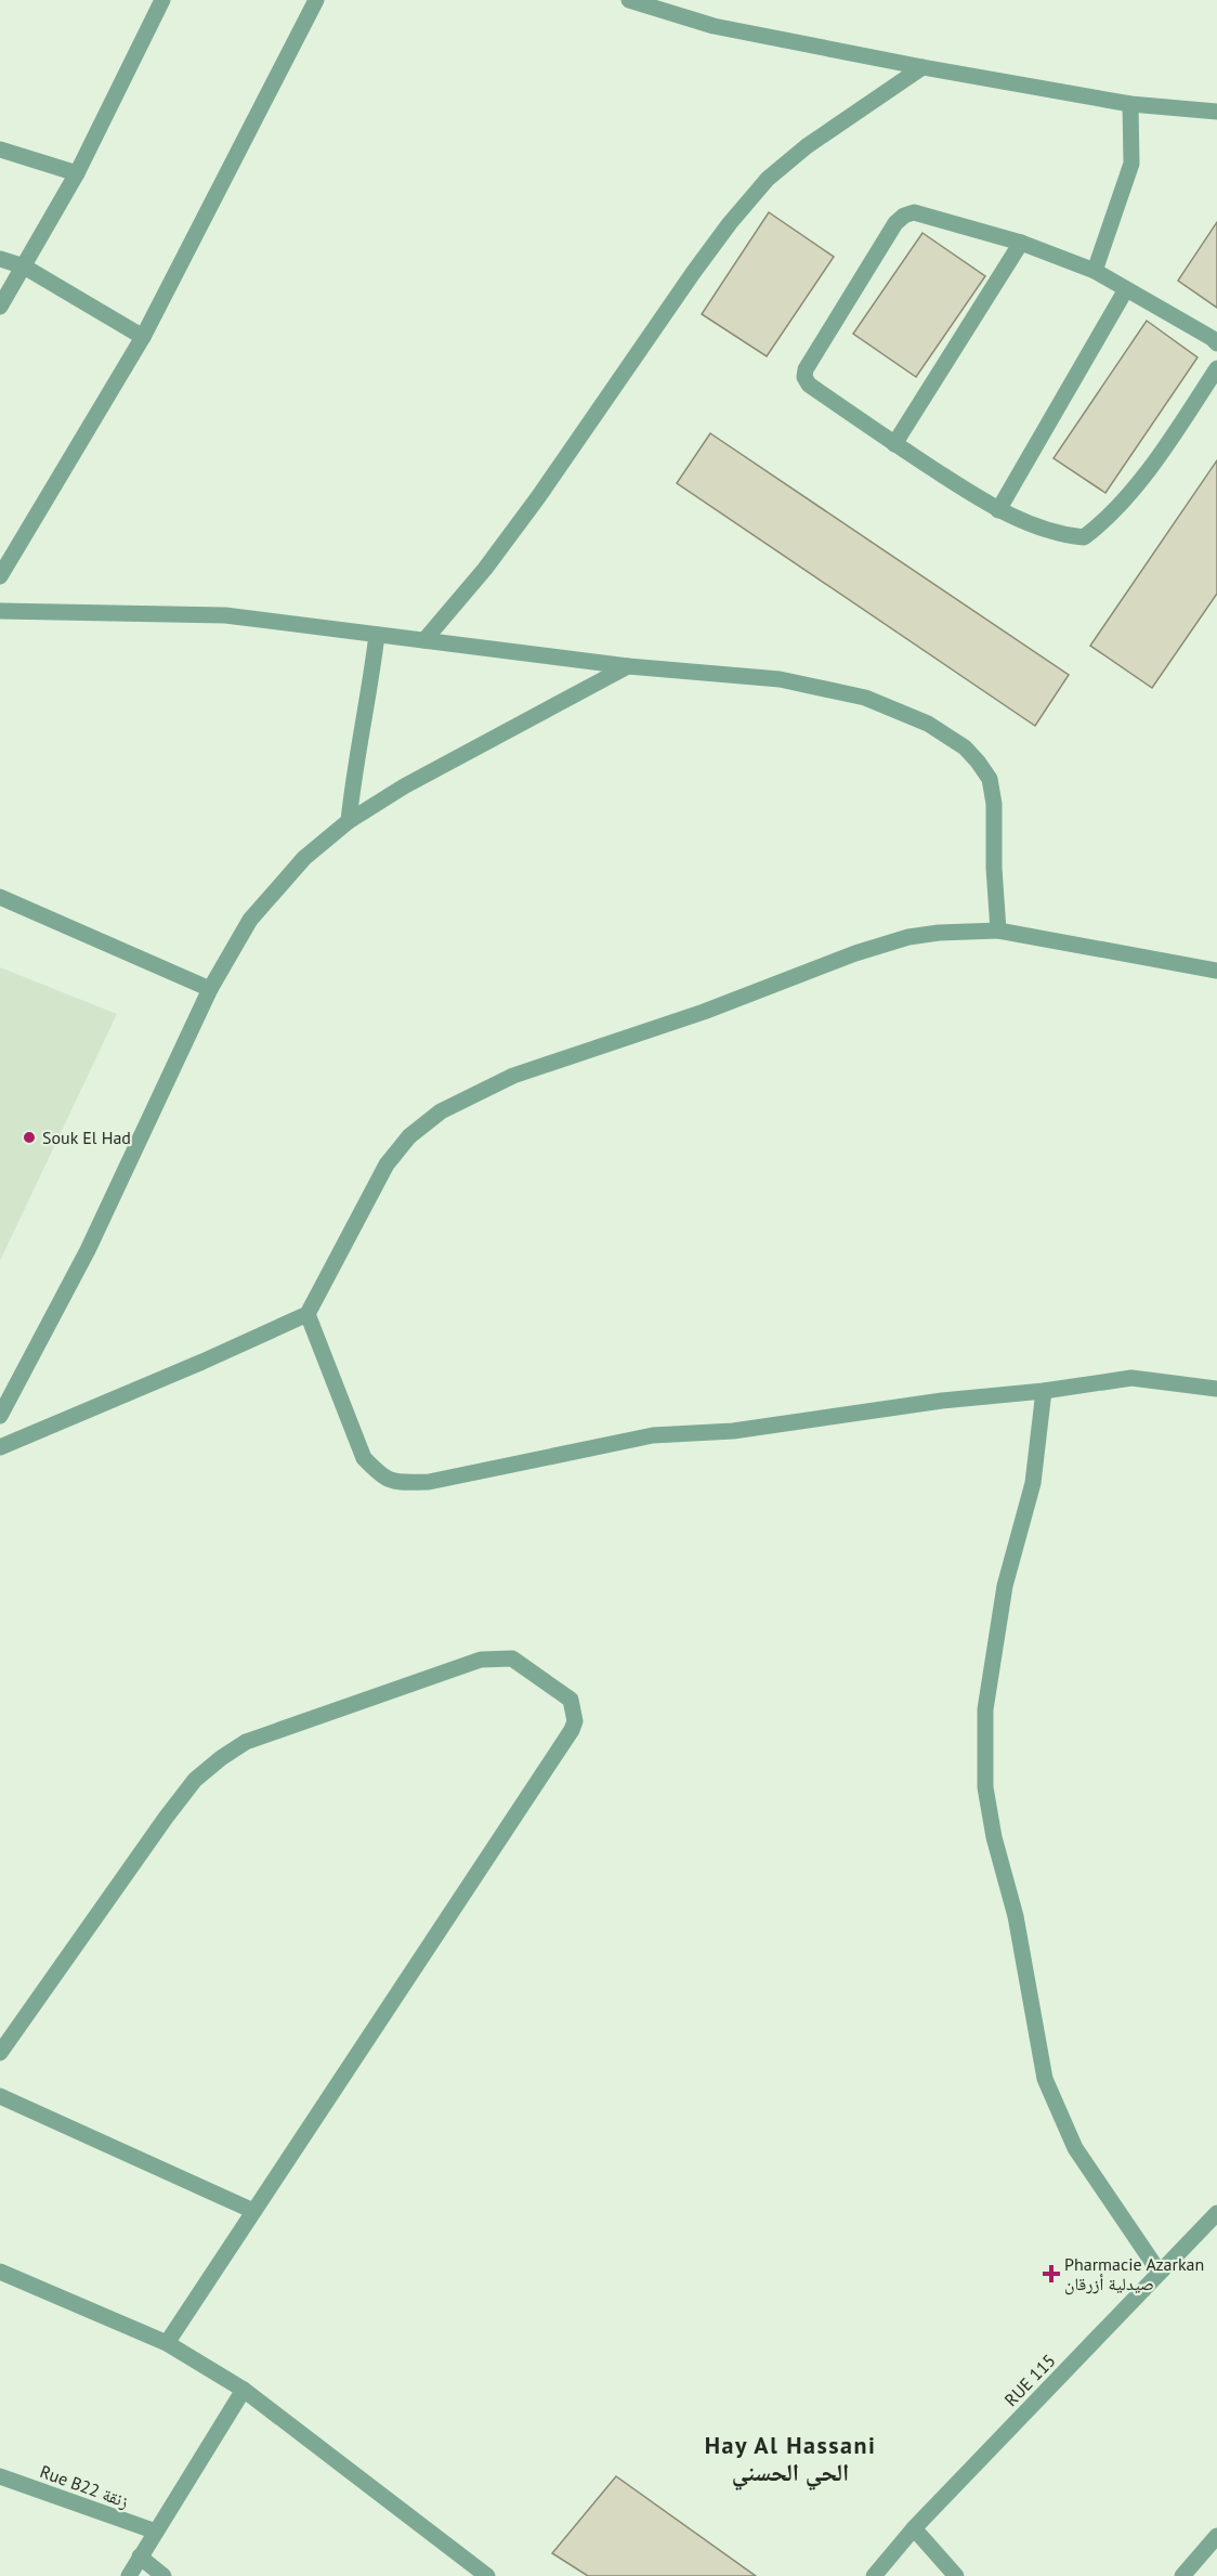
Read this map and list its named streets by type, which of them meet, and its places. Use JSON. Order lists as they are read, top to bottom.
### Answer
{
  "streets": {
    "street": ["RUE 115", "Rue B22 زنقة"]
  },
  "districts": ["Hay Al Hassani الحي الحسني"],
  "places": {
    "other": ["Souk El Had"],
    "health": ["Pharmacie Azarkan صيدلية أزرقان"]
  }
}
